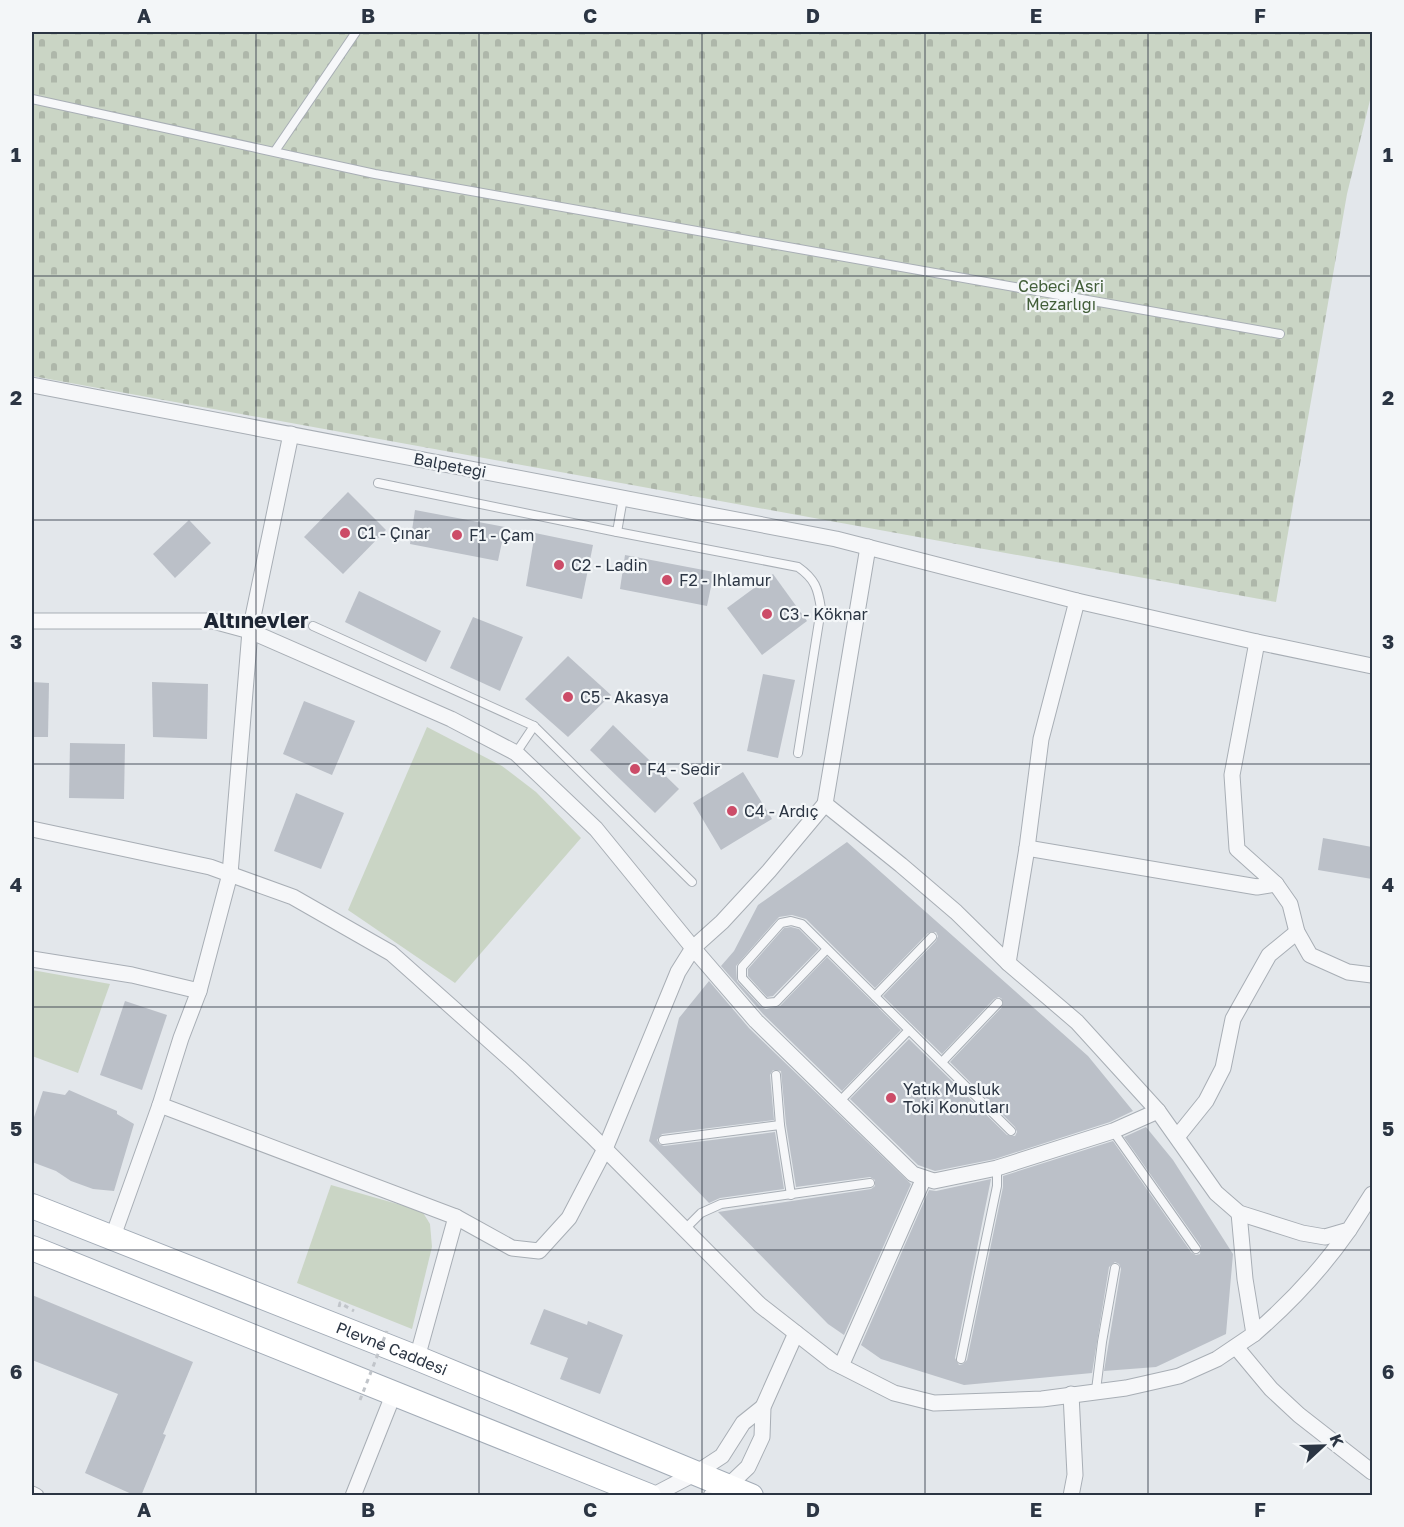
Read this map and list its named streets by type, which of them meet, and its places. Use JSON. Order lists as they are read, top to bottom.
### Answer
{
  "streets": {
    "main road": ["Plevne Caddesi"],
    "street": ["Balpeteği"]
  },
  "districts": ["Altınevler"],
  "parks": ["Cebeci Asri Mezarlığı"],
  "places": [
    "C1 - Çınar",
    "F1 - Çam",
    "C2 - Ladin",
    "F2 - Ihlamur",
    "C3 - Köknar",
    "C5 - Akasya",
    "F4 - Sedir",
    "C4 - Ardıç",
    "Yatık Musluk Toki Konutları"
  ],
  "north": "right",
  "grid": {
    "columns": [
      "A",
      "B",
      "C",
      "D",
      "E",
      "F"
    ],
    "rows": [
      "1",
      "2",
      "3",
      "4",
      "5",
      "6"
    ]
  }
}
